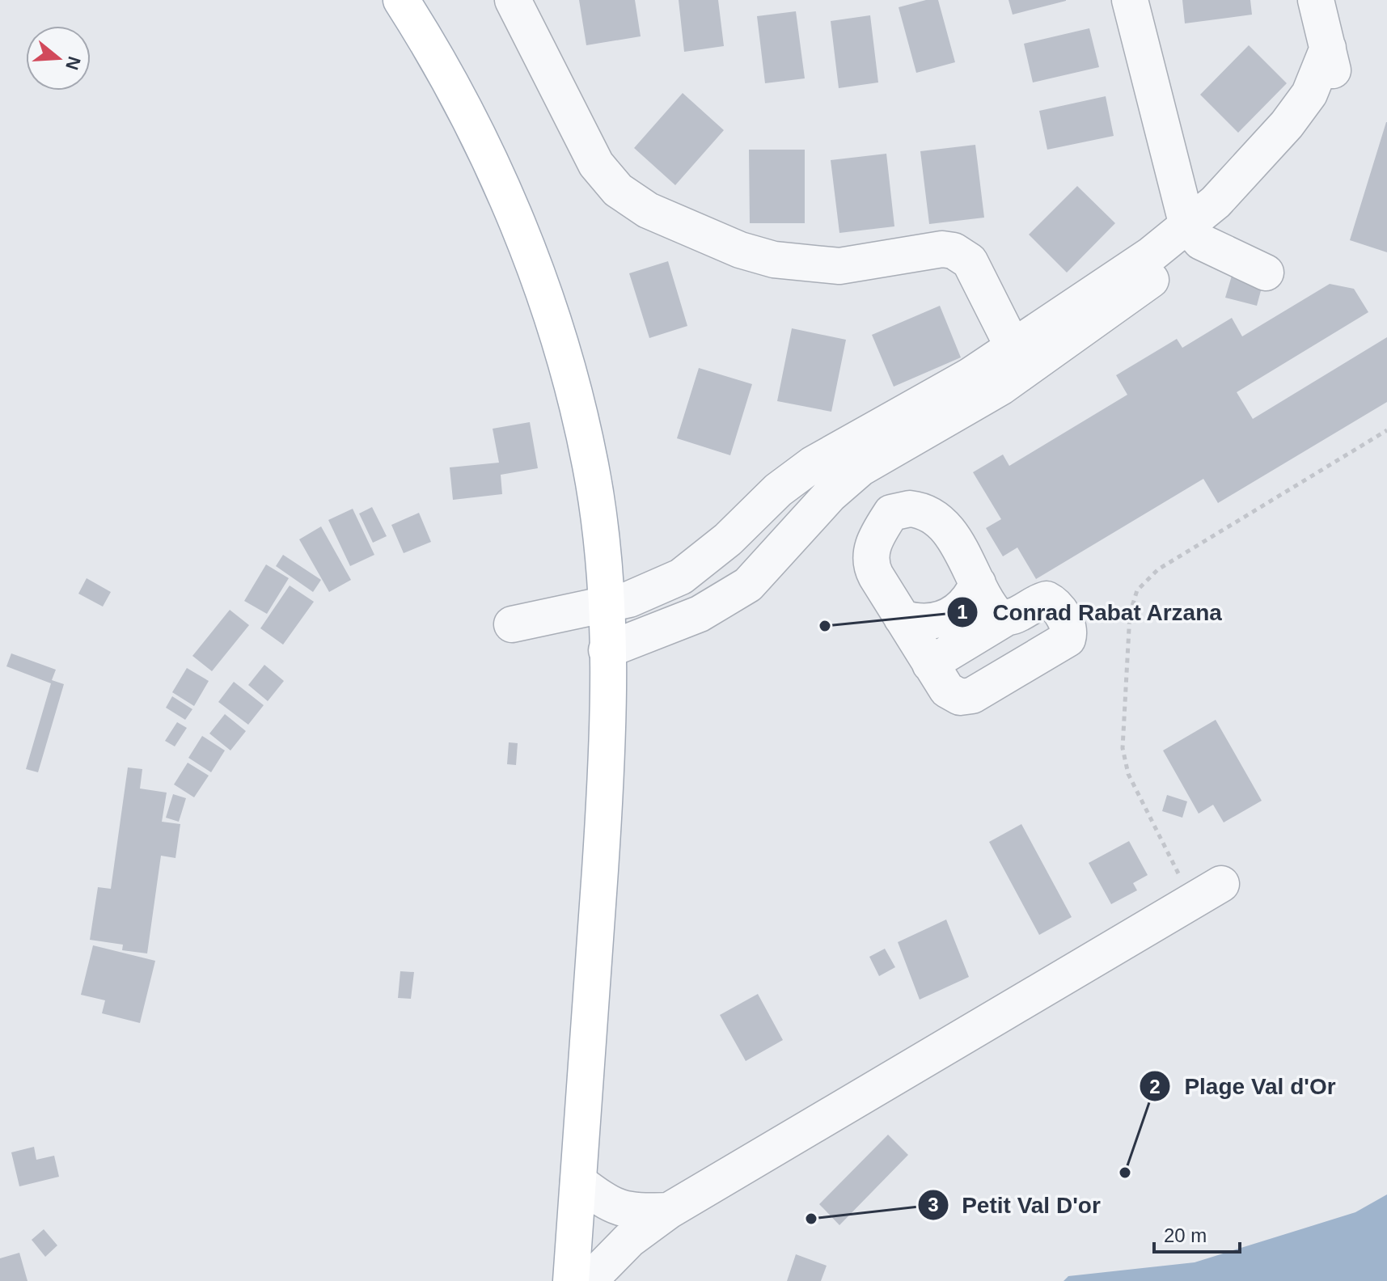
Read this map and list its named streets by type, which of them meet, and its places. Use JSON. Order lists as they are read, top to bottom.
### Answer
{
  "places": ["Conrad Rabat Arzana", "Plage Val d'Or", "Petit Val D'or"],
  "scale_bar": "20 m",
  "north": "right"
}
